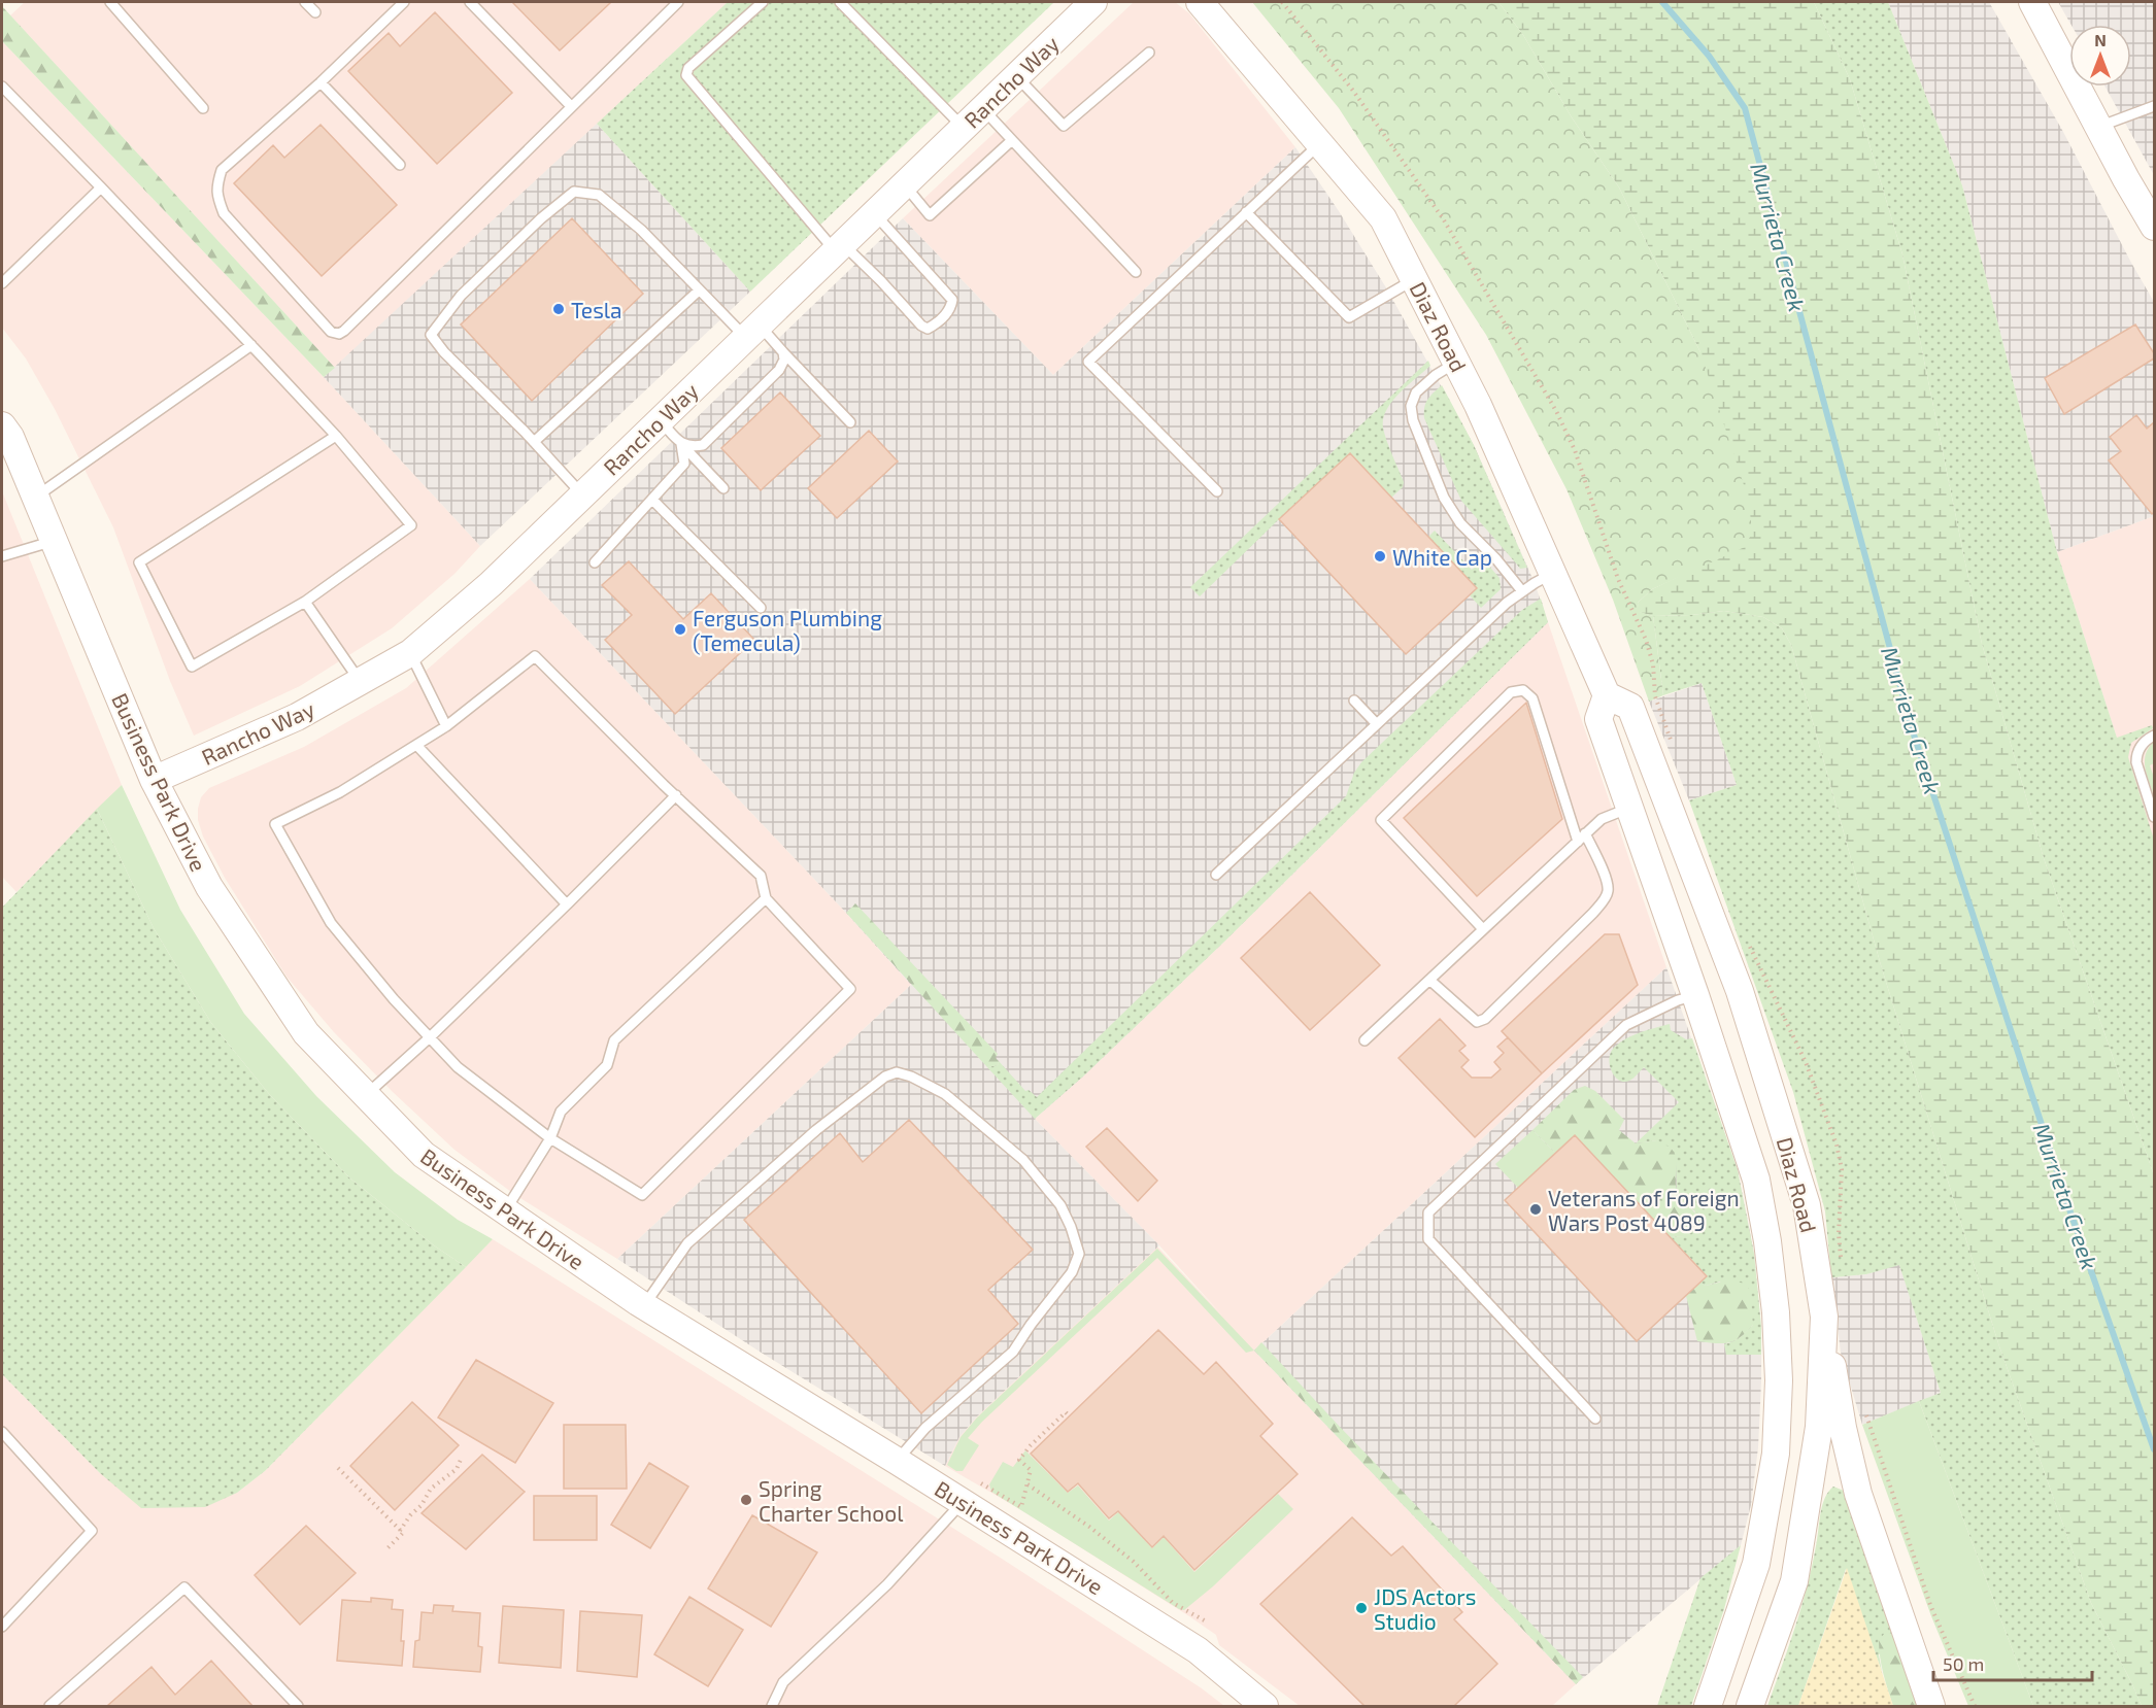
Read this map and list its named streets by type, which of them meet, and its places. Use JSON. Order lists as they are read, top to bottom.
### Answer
{
  "streets": {
    "street": ["Rancho Way", "Diaz Road", "Business Park Drive"]
  },
  "crossings": [
    ["Rancho Way", "Business Park Drive"]
  ],
  "water": ["Murrieta Creek"],
  "places": [
    "Tesla",
    "White Cap",
    "Ferguson Plumbing (Temecula)",
    "Veterans of Foreign Wars Post 4089",
    "Spring Charter School",
    "JDS Actors Studio"
  ],
  "scale_bar": "50 m",
  "north": "top"
}
